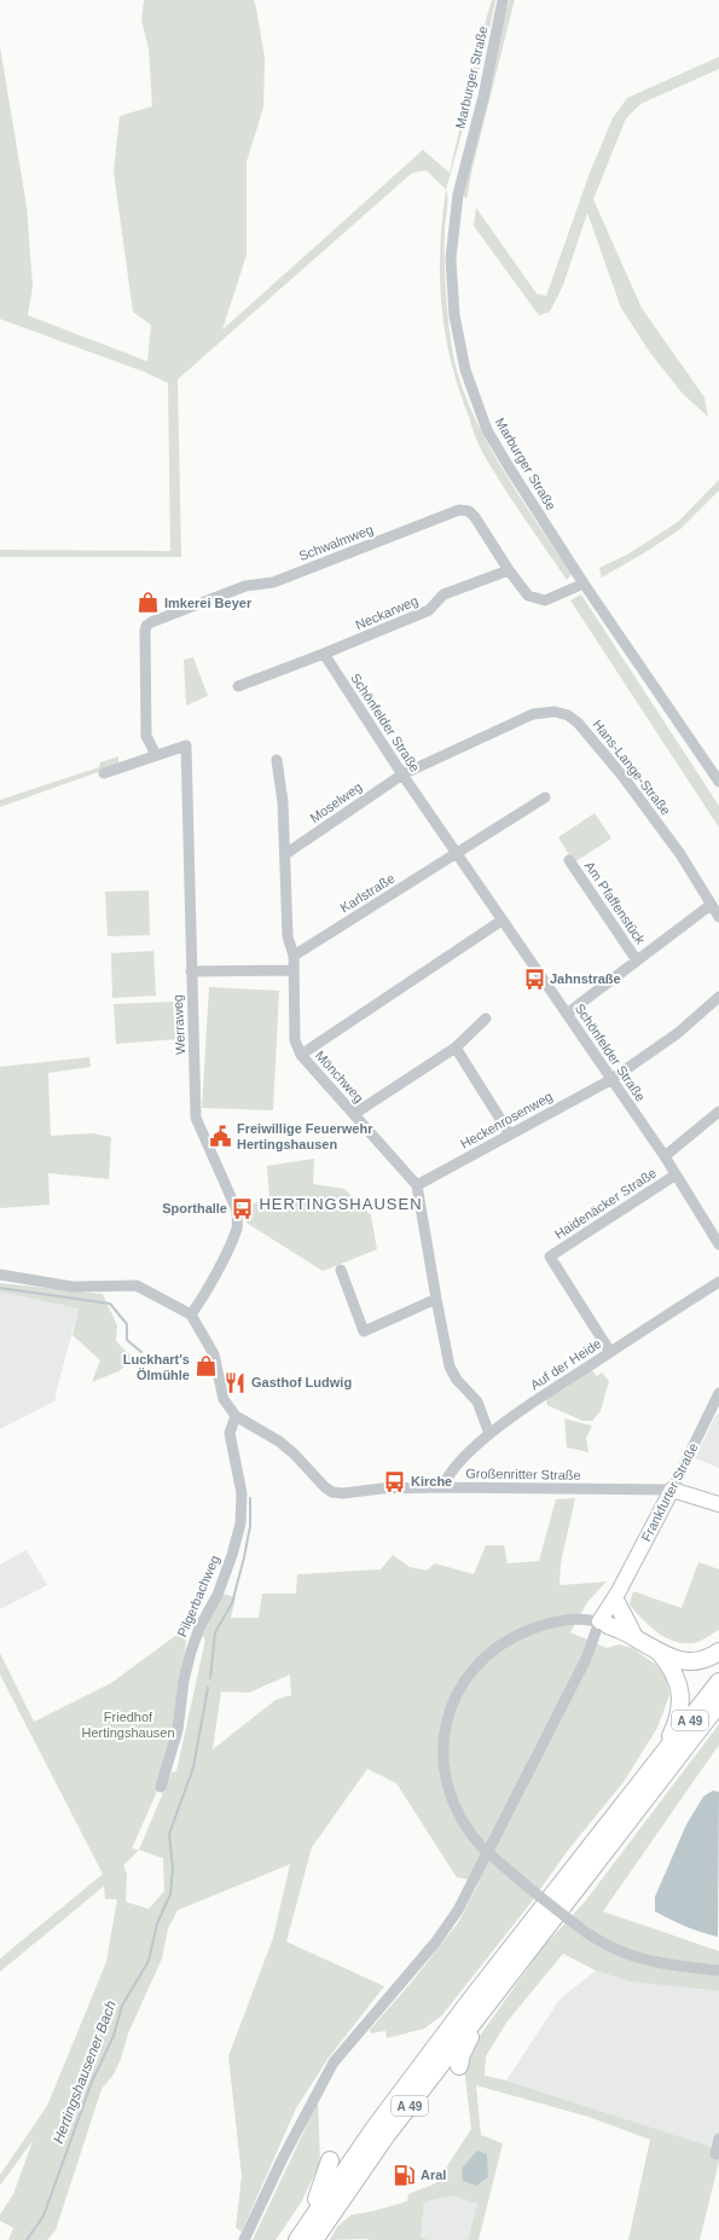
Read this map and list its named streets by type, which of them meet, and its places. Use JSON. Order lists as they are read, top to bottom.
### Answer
{
  "streets": {
    "highway": ["A 49"],
    "main road": ["Frankfurter Straße"],
    "street": [
      "Marburger Straße",
      "Schwalmweg",
      "Neckarweg",
      "Schönfelder Straße",
      "Hans-Lange-Straße",
      "Moselweg",
      "Karlstraße",
      "Am Pfaffenstück",
      "Werraweg",
      "Mönchweg",
      "Heckenrosenweg",
      "Haidenäcker Straße",
      "Auf der Heide",
      "Großenritter Straße",
      "Pilgerbachweg"
    ]
  },
  "crossings": [
    ["Schwalmweg", "Neckarweg"],
    ["Schwalmweg", "Werraweg"],
    ["Neckarweg", "Schönfelder Straße"],
    ["Schönfelder Straße", "Hans-Lange-Straße"],
    ["Schönfelder Straße", "Moselweg"],
    ["Schönfelder Straße", "Karlstraße"],
    ["Schönfelder Straße", "Am Pfaffenstück"],
    ["Schönfelder Straße", "Heckenrosenweg"],
    ["Schönfelder Straße", "Haidenäcker Straße"],
    ["Hans-Lange-Straße", "Moselweg"],
    ["Hans-Lange-Straße", "Am Pfaffenstück"],
    ["Moselweg", "Mönchweg"],
    ["Karlstraße", "Mönchweg"],
    ["Werraweg", "Großenritter Straße"],
    ["Mönchweg", "Heckenrosenweg"],
    ["Haidenäcker Straße", "Auf der Heide"],
    ["Auf der Heide", "Großenritter Straße"],
    ["Großenritter Straße", "Frankfurter Straße"],
    ["Großenritter Straße", "Pilgerbachweg"]
  ],
  "districts": ["HERTINGSHAUSEN"],
  "water": ["Hertingshausener Bach"],
  "parks": ["Friedhof Hertingshausen"],
  "places": {
    "shop": ["Imkerei Beyer", "Luckhart's Ölmühle"],
    "bus stop": ["Jahnstraße", "Sporthalle", "Kirche"],
    "public building": ["Freiwillige Feuerwehr Hertingshausen"],
    "restaurant": ["Gasthof Ludwig"],
    "fuel station": ["Aral"]
  }
}
